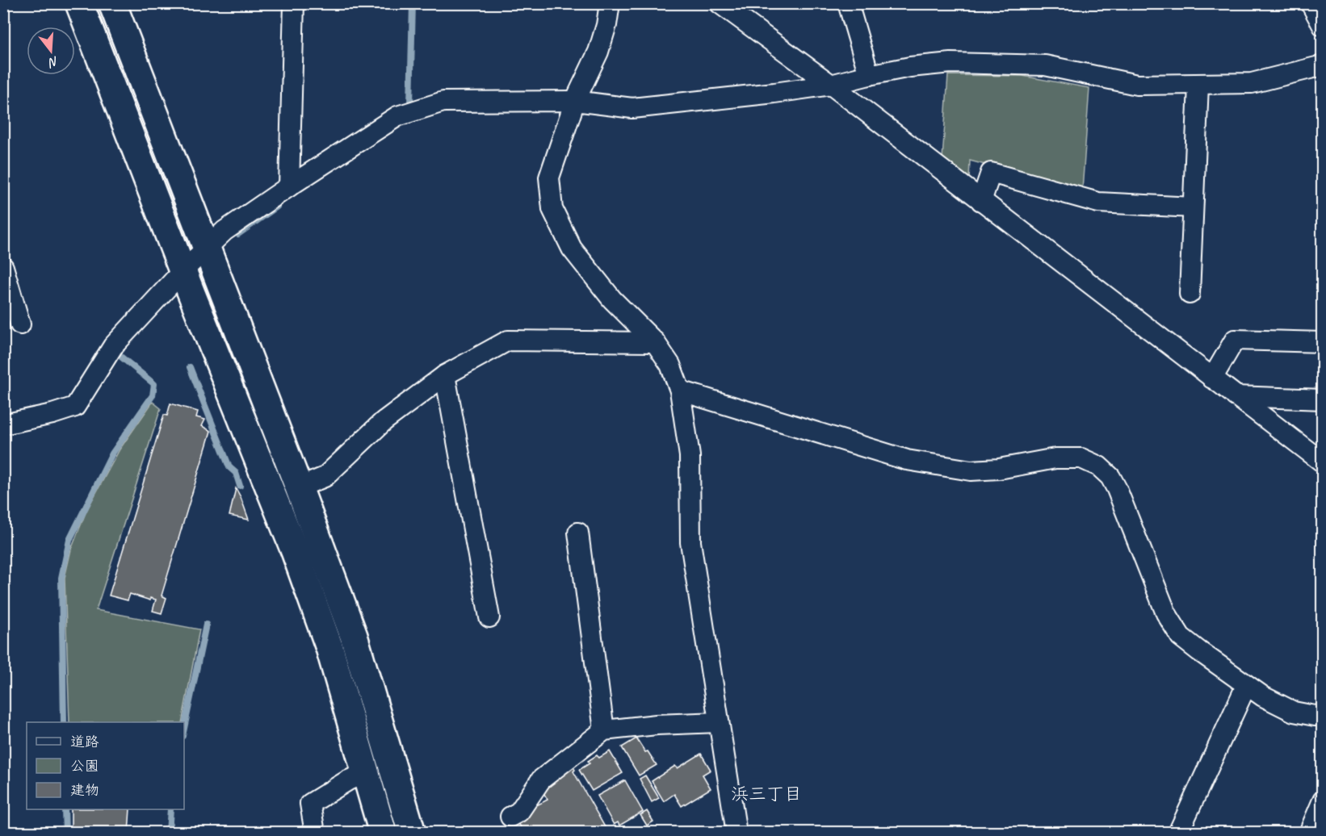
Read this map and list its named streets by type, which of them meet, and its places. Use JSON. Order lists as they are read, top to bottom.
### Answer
{
  "districts": ["浜三丁目"],
  "legend": ["道路", "公園", "建物"],
  "north": "bottom"
}
